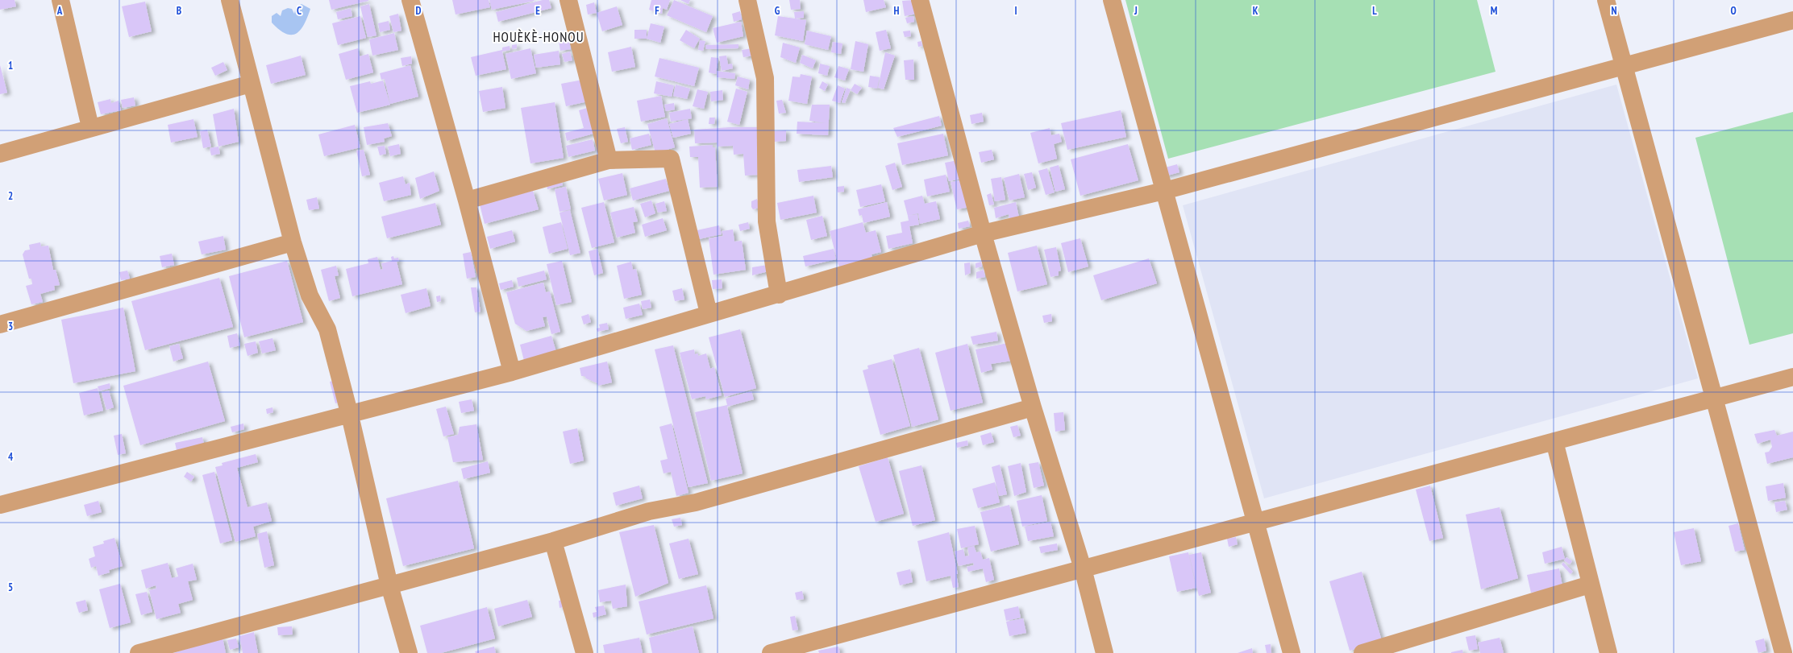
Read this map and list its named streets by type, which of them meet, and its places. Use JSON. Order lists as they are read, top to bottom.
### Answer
{
  "districts": ["HOUÈKÈ-HONOU"],
  "grid": {
    "columns": [
      "A",
      "B",
      "C",
      "D",
      "E",
      "F",
      "G",
      "H",
      "I",
      "J",
      "K",
      "L",
      "M",
      "N",
      "O"
    ],
    "rows": [
      "1",
      "2",
      "3",
      "4",
      "5"
    ]
  }
}
